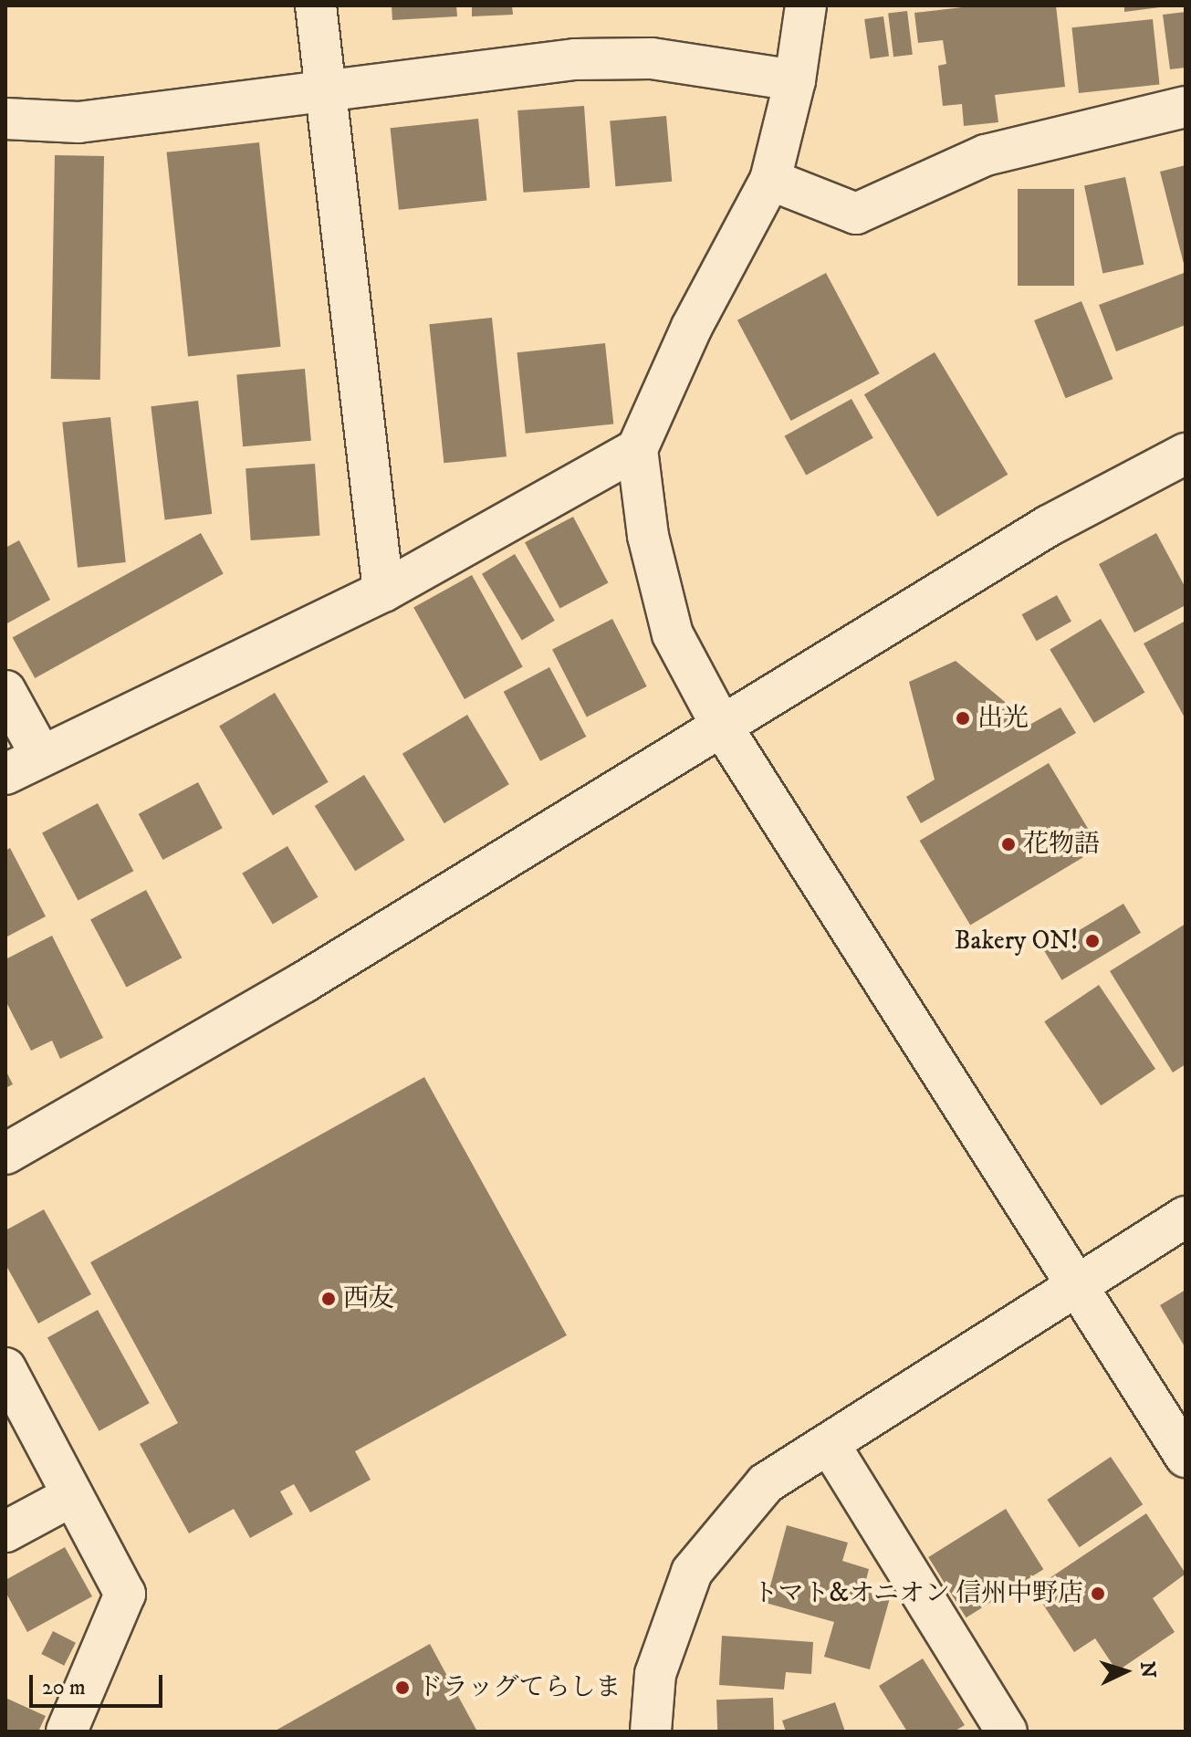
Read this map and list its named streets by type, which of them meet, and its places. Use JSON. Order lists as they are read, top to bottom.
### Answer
{
  "places": [
    "出光",
    "花物語",
    "Bakery ON!",
    "西友",
    "トマト&オニオン 信州中野店",
    "ドラッグてらしま"
  ],
  "scale_bar": "20 m",
  "north": "right"
}
